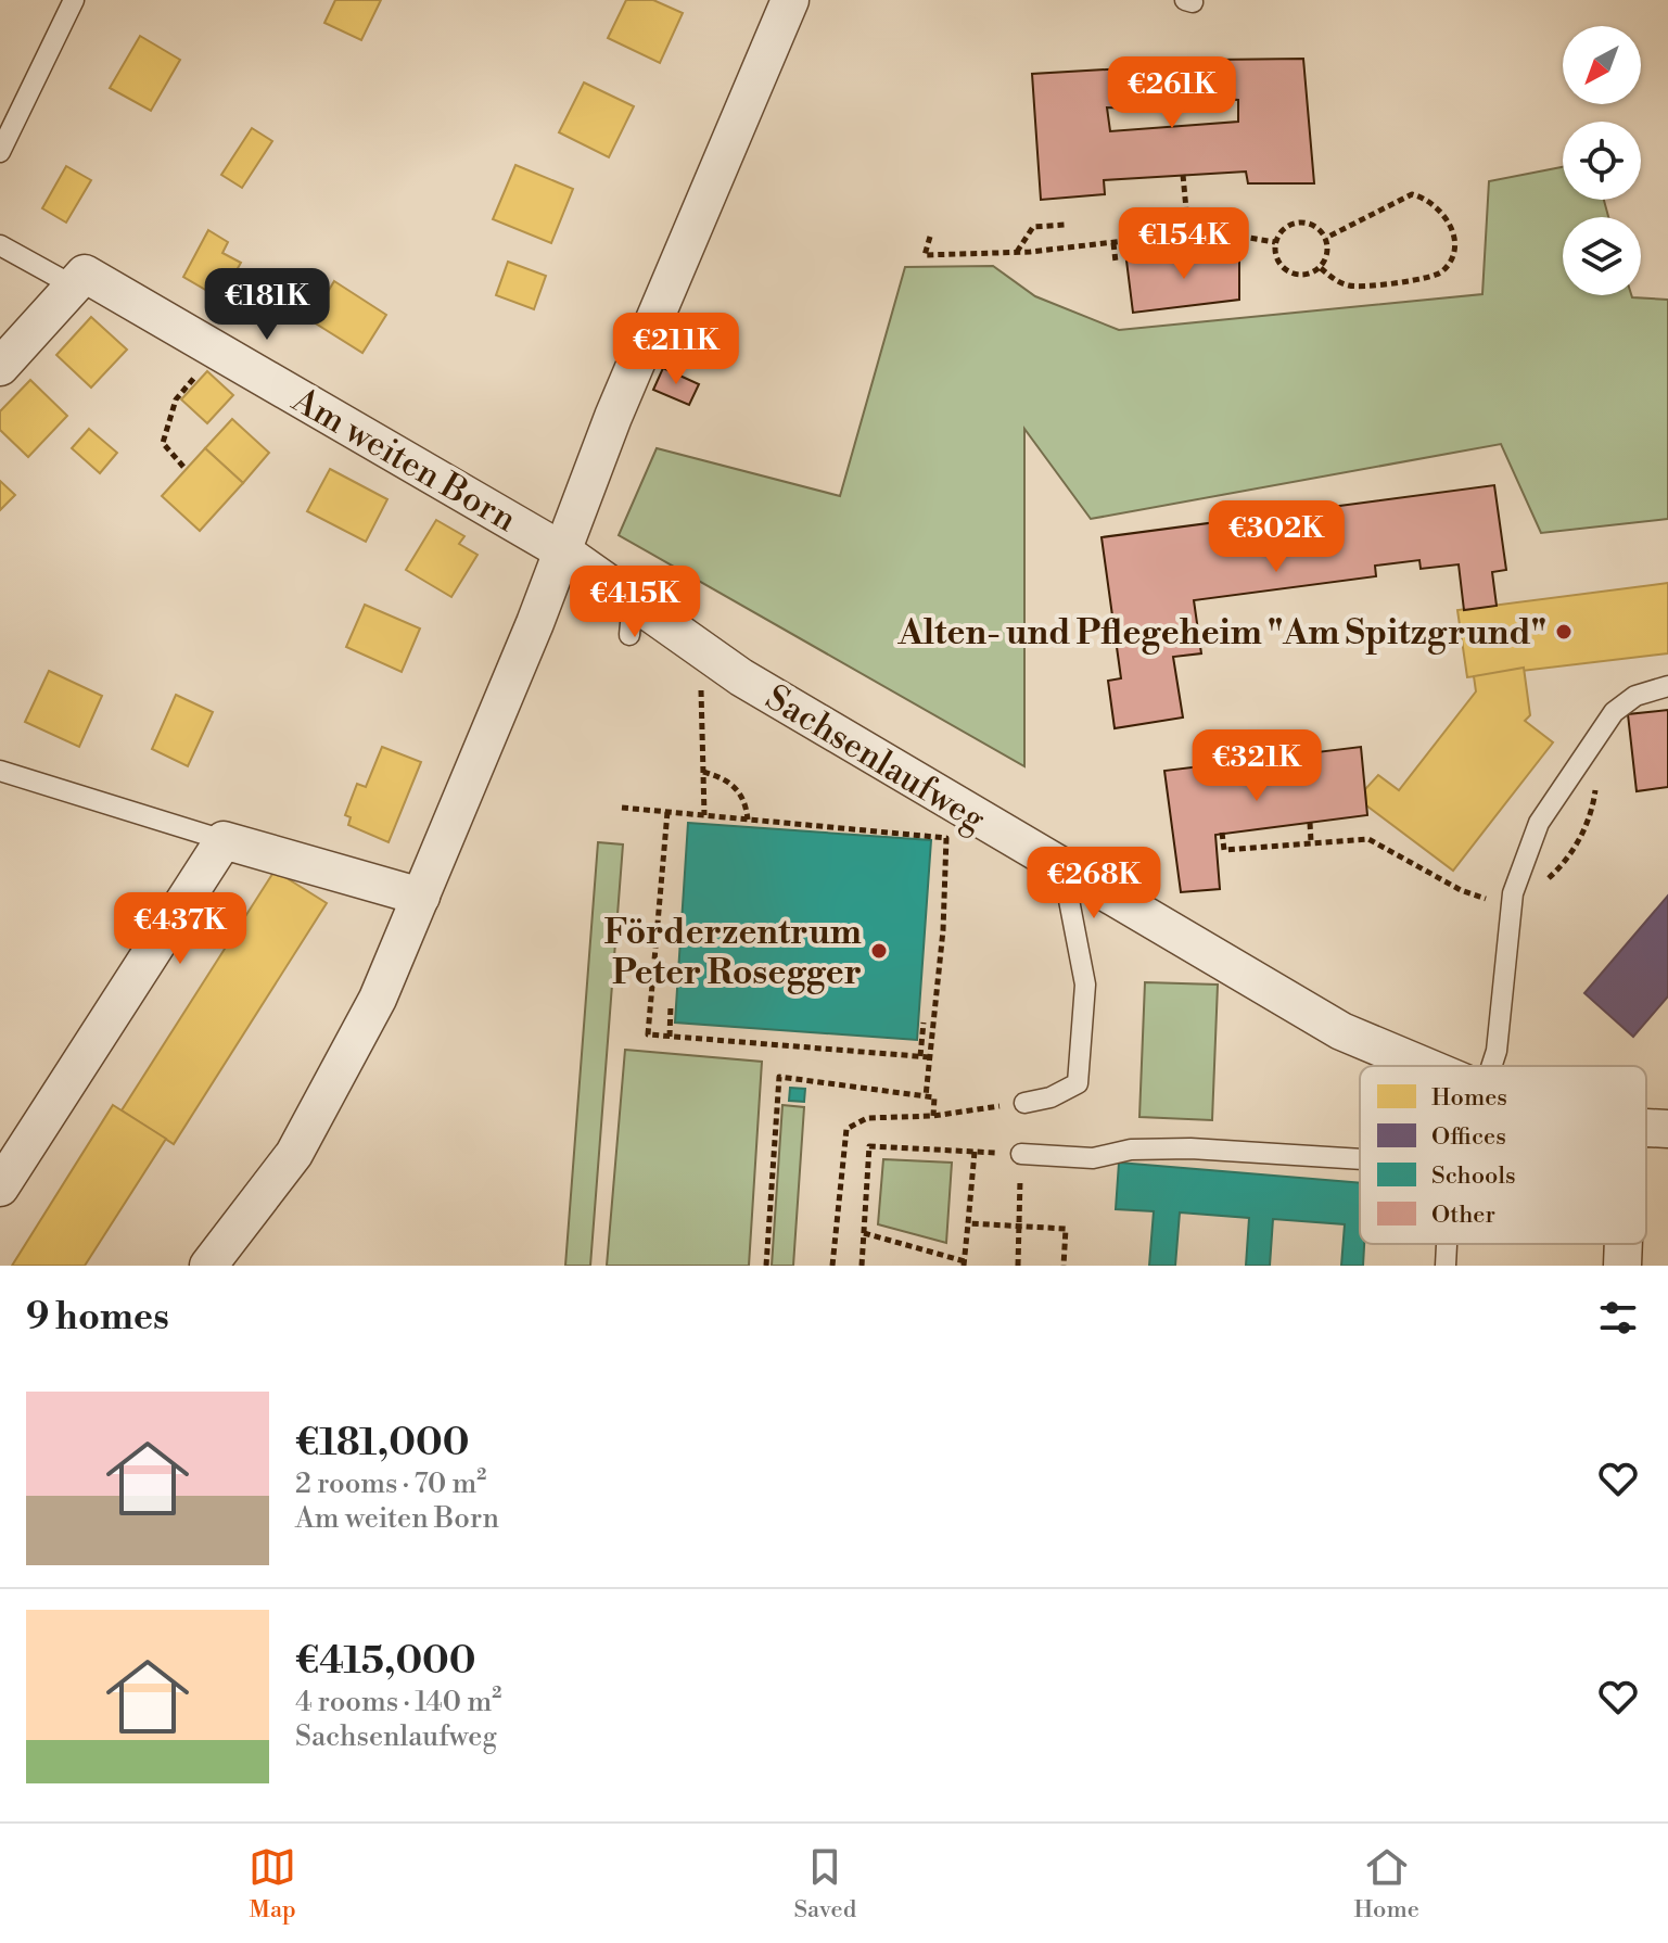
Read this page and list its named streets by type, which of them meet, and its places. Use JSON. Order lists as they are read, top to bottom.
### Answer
{
  "streets": {
    "street": ["Am weiten Born", "Sachsenlaufweg"]
  },
  "crossings": [
    ["Am weiten Born", "Sachsenlaufweg"]
  ],
  "places": ["Alten- und Pflegeheim \"Am Spitzgrund\"", "Förderzentrum Peter Rosegger"],
  "legend": [
    "Homes",
    "Offices",
    "Schools",
    "Other"
  ],
  "north": "bottom left",
  "page": {
    "price": [
      "€261K",
      "€154K",
      "€181K",
      "€211K",
      "€302K",
      "€415K",
      "€321K",
      "€268K",
      "€437K"
    ],
    "heading": "9 homes",
    "list": [
      {
        "name": "€181,000",
        "note": "2 rooms · 70 m² · Am weiten Born"
      },
      {
        "name": "€415,000",
        "note": "4 rooms · 140 m² · Sachsenlaufweg"
      }
    ],
    "tabs": ["Map", "Saved", "Home"]
  }
}
